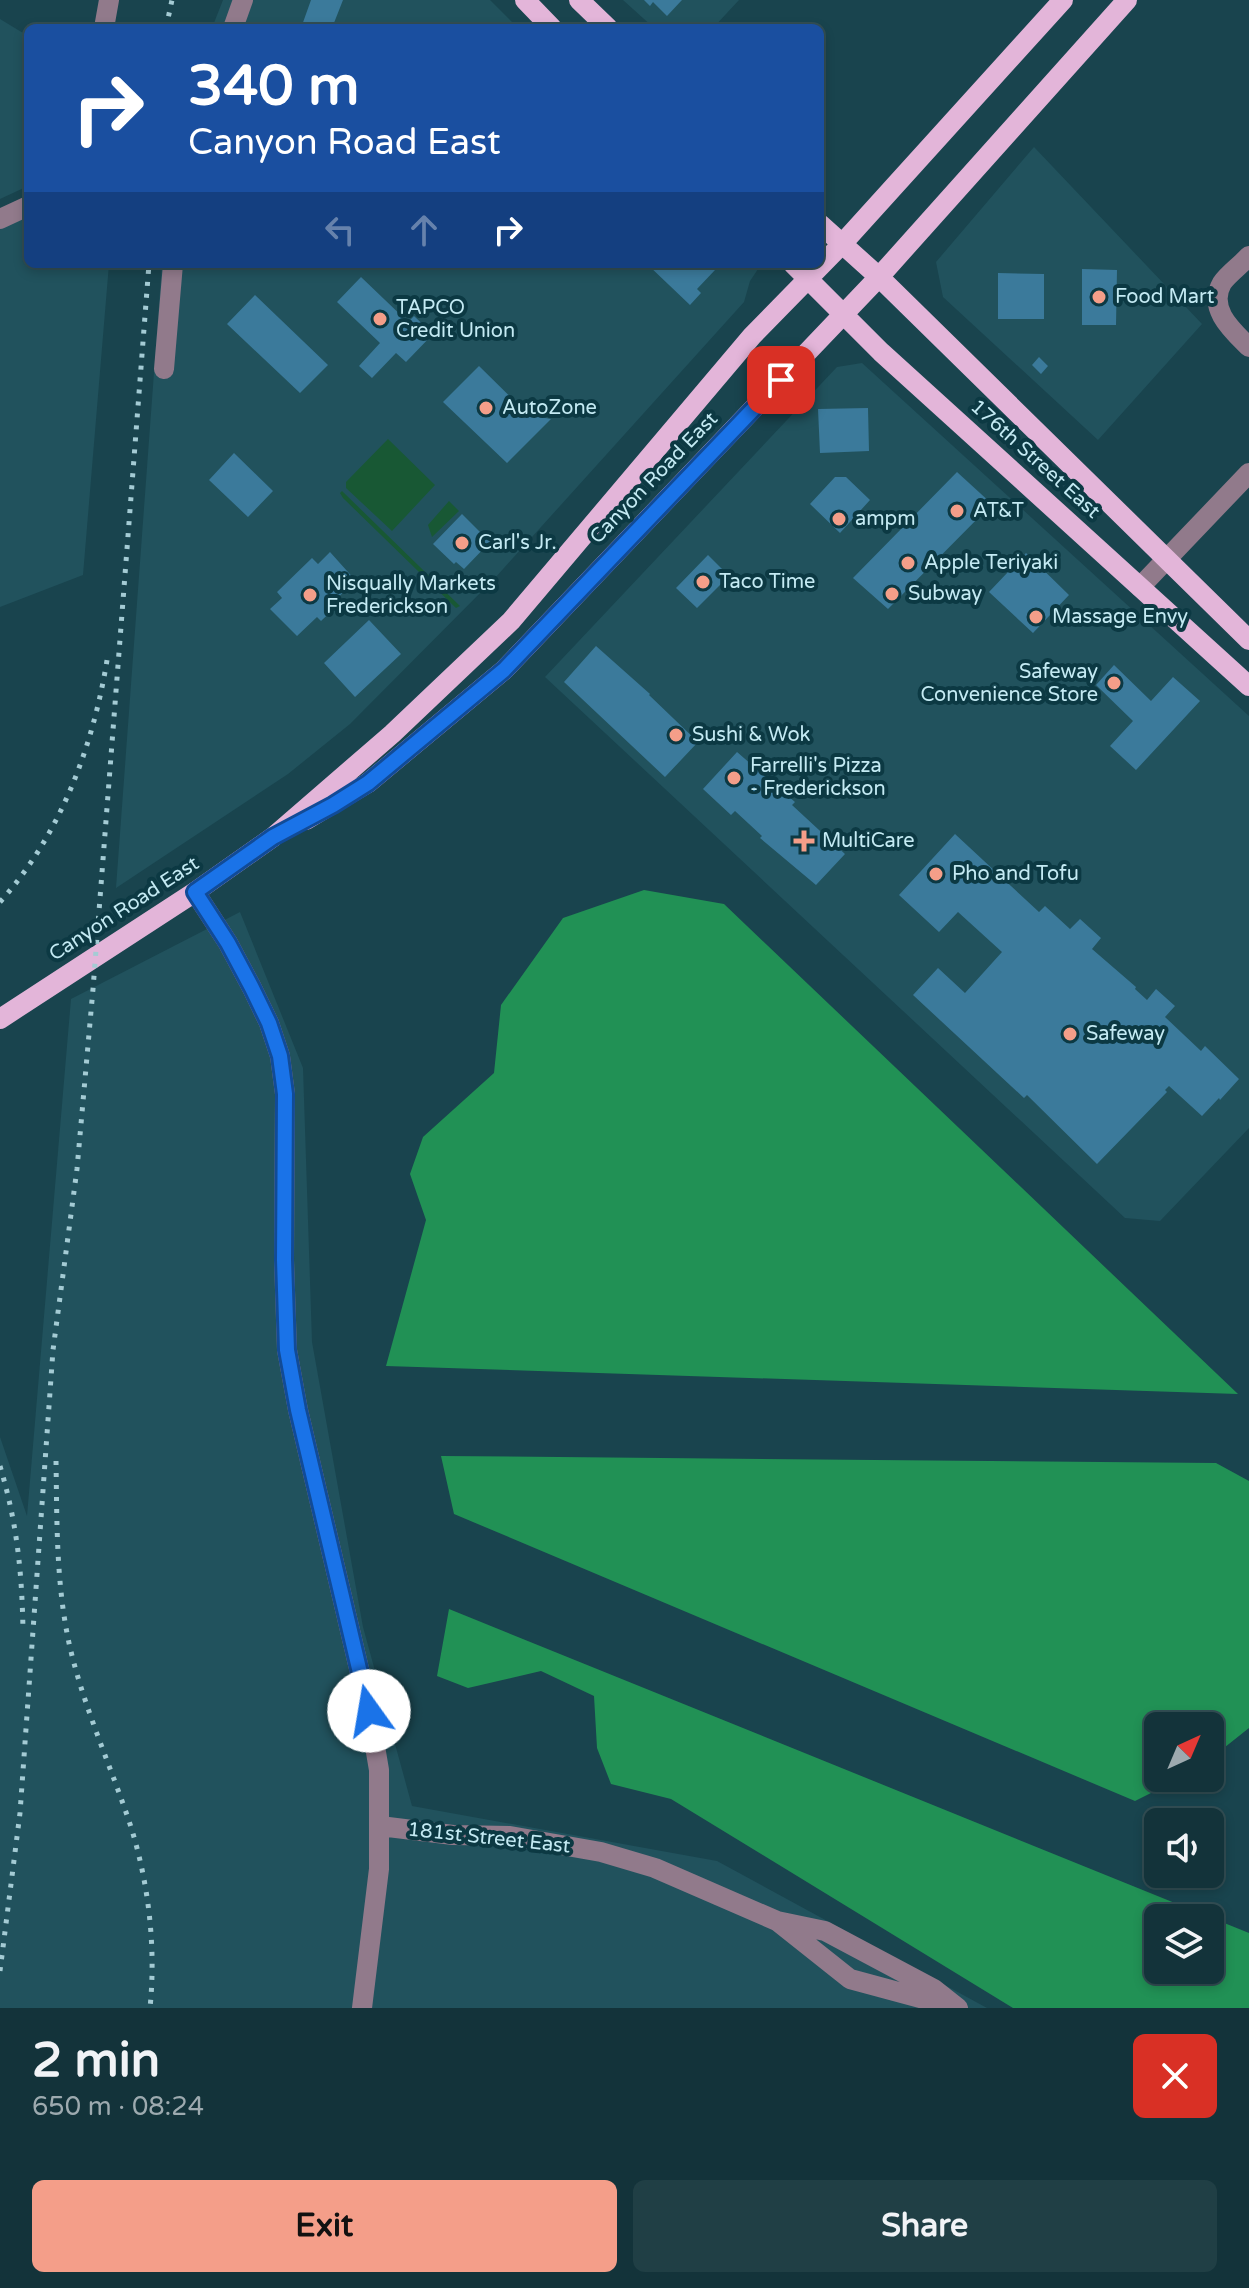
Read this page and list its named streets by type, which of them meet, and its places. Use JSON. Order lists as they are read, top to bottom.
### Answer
{
  "streets": {
    "main road": ["176th Street East", "Canyon Road East"],
    "street": ["181st Street East"]
  },
  "crossings": [
    ["176th Street East", "Canyon Road East"]
  ],
  "places": {
    "other": [
      "Food Mart",
      "TAPCO Credit Union",
      "AutoZone",
      "AT&T",
      "ampm",
      "Carl's Jr.",
      "Apple Teriyaki",
      "Taco Time",
      "Subway",
      "Nisqually Markets Frederickson",
      "Massage Envy",
      "Safeway Convenience Store",
      "Sushi & Wok",
      "Farrelli's Pizza - Frederickson",
      "Pho and Tofu",
      "Safeway"
    ],
    "health": ["MultiCare"]
  },
  "north": "top right",
  "page": {
    "turn": ["340 m", "Canyon Road East"],
    "heading": ["2 min", "650 m · 08:24"],
    "buttons": ["Exit", "Share"]
  }
}
